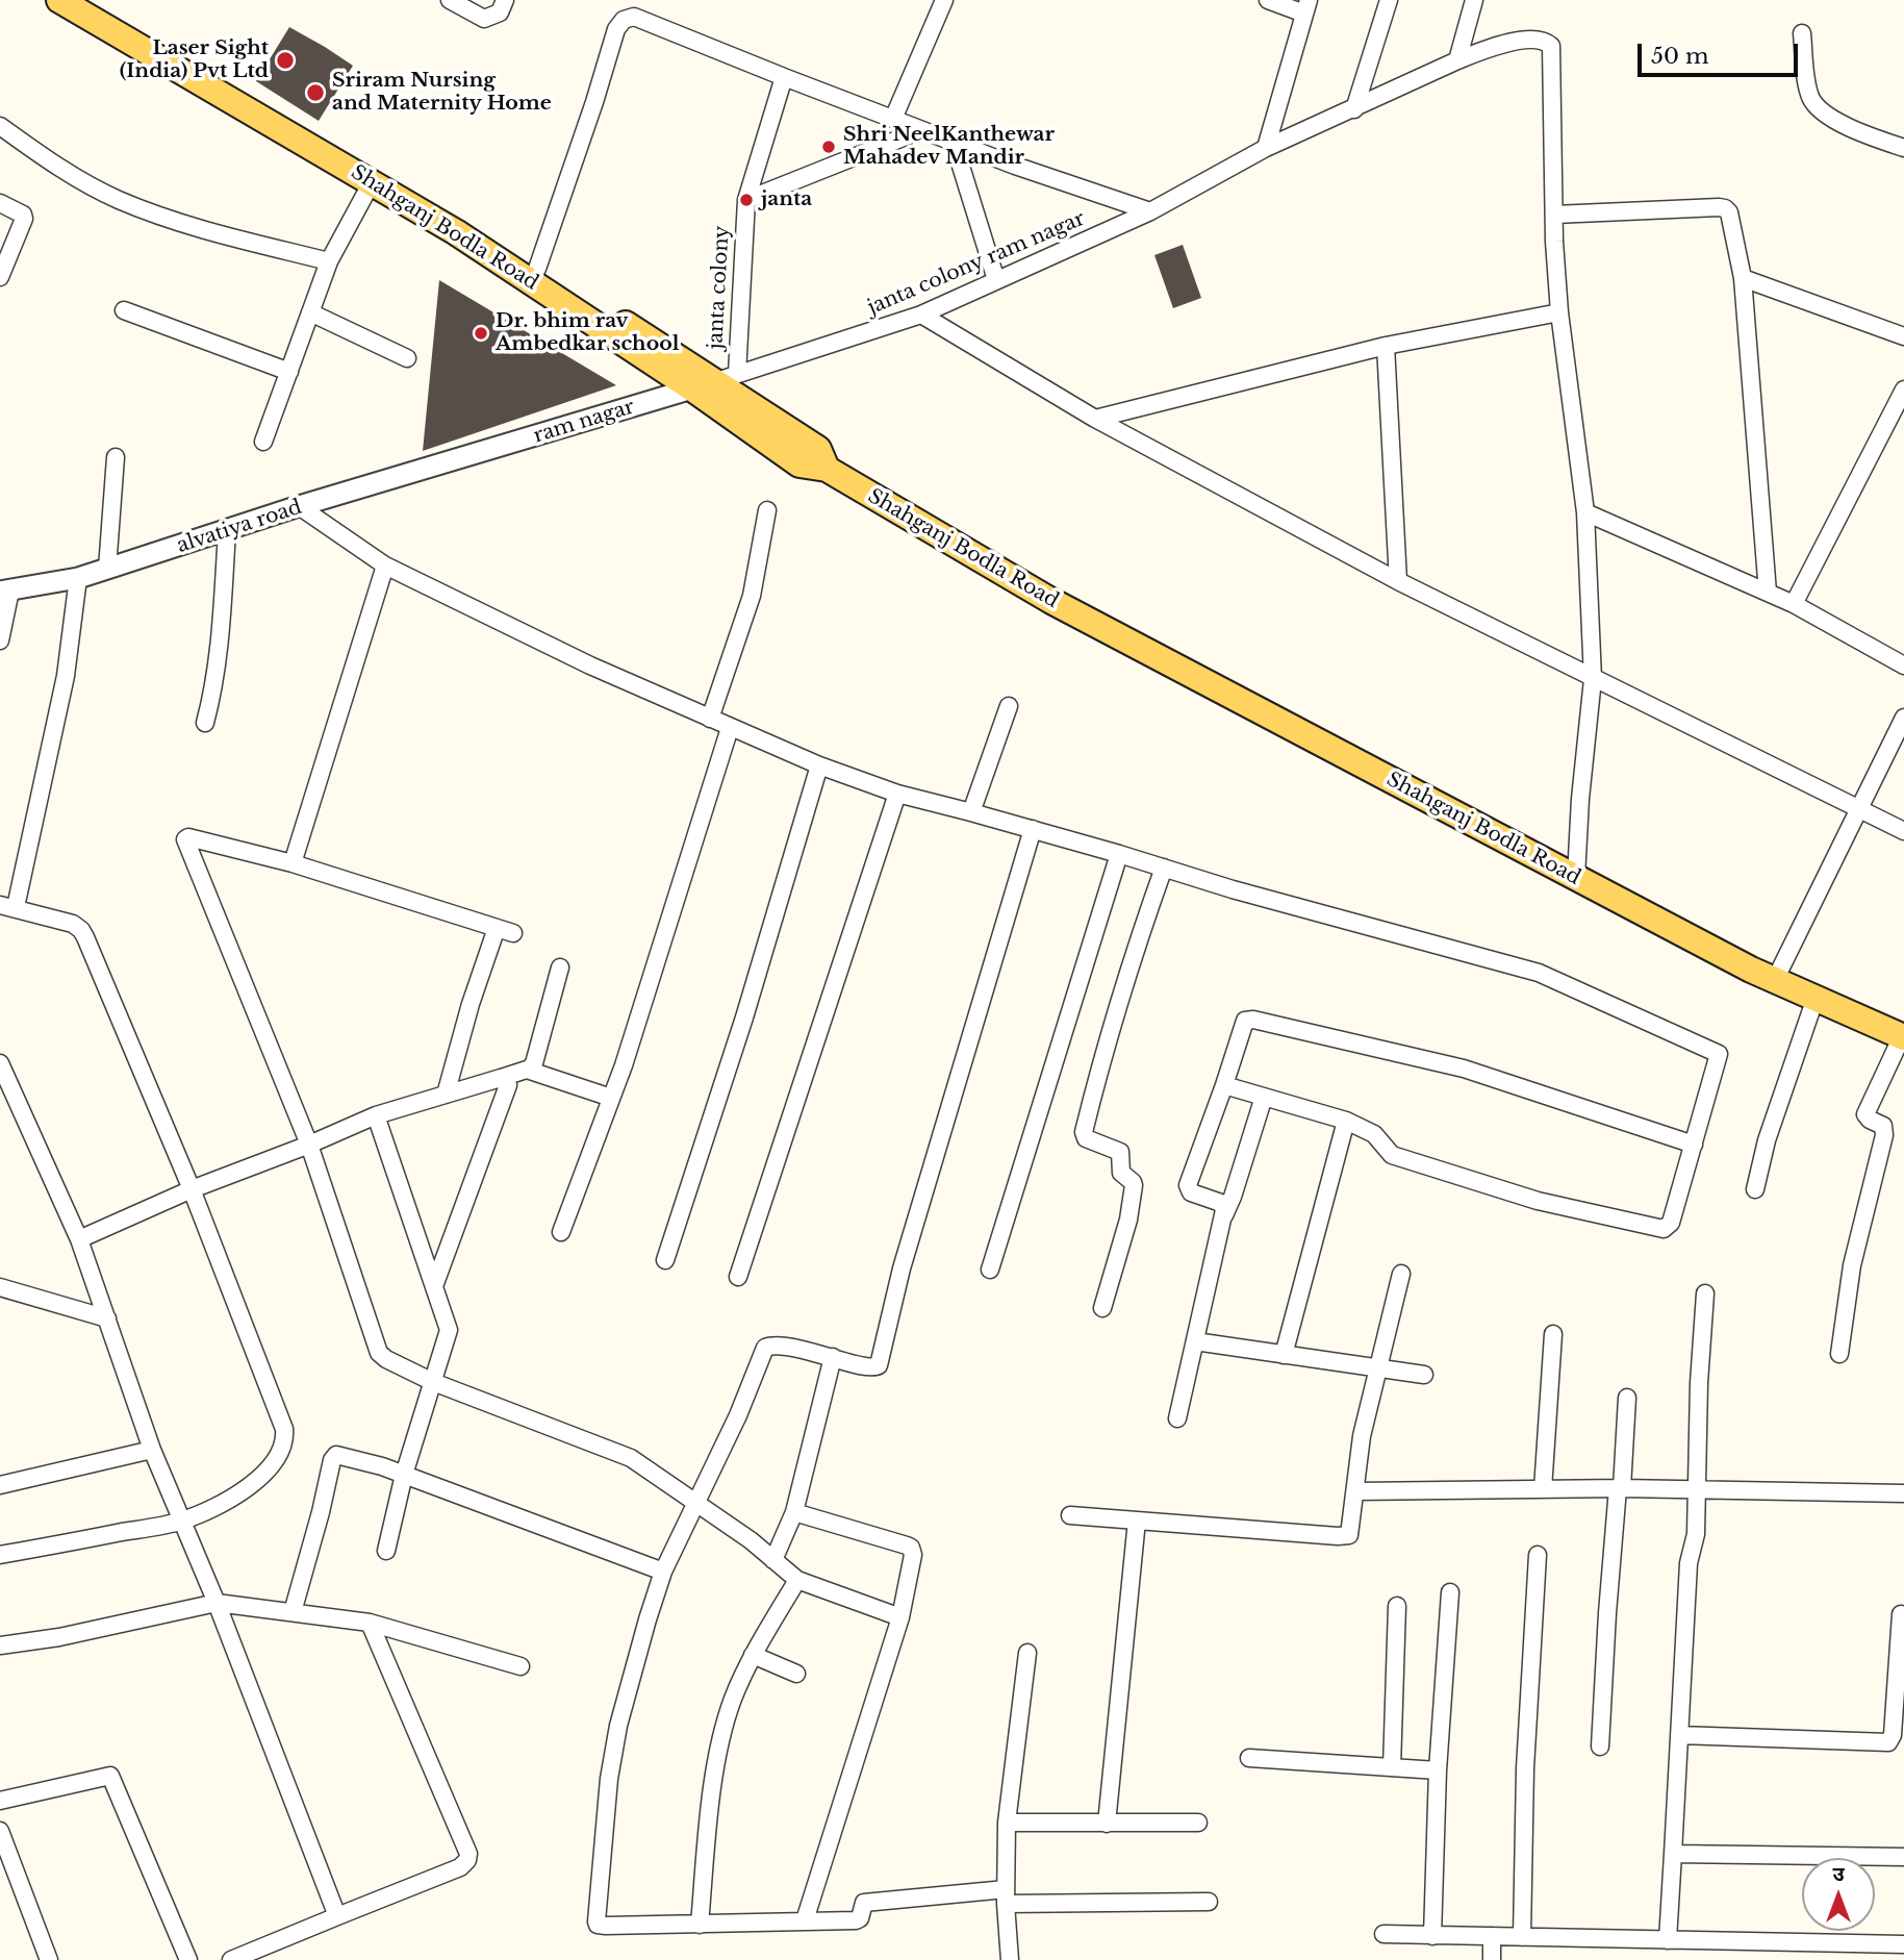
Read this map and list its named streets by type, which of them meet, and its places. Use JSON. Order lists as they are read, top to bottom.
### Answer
{
  "streets": {
    "main road": ["Shahganj Bodla Road"],
    "street": [
      "janta colony ram nagar",
      "janta colony",
      "ram nagar",
      "alvatiya road"
    ]
  },
  "crossings": [
    ["Shahganj Bodla Road", "janta colony ram nagar"],
    ["Shahganj Bodla Road", "janta colony"],
    ["Shahganj Bodla Road", "ram nagar"],
    ["janta colony ram nagar", "janta colony"],
    ["janta colony ram nagar", "ram nagar"],
    ["janta colony", "ram nagar"],
    ["ram nagar", "alvatiya road"]
  ],
  "places": [
    "Laser Sight (India) Pvt Ltd",
    "Sriram Nursing and Maternity Home",
    "Shri NeelKanthewar Mahadev Mandir",
    "janta",
    "Dr. bhim rav Ambedkar school"
  ],
  "scale_bar": "50 m",
  "north": "top"
}
